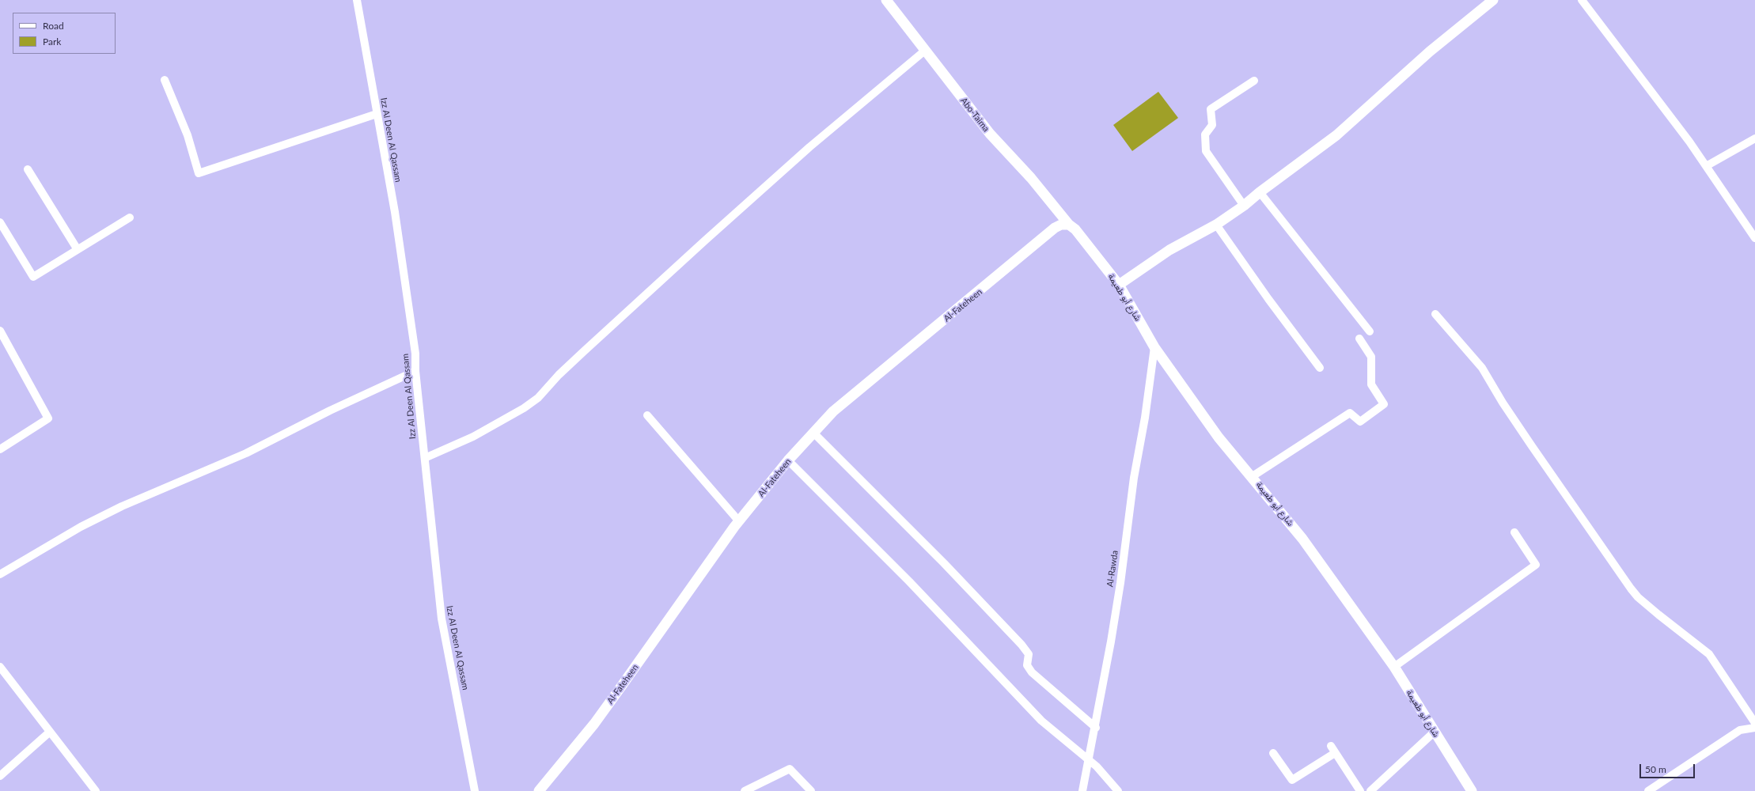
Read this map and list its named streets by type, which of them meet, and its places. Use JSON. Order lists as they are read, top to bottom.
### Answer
{
  "streets": {
    "street": [
      "Abo-Taima",
      "Izz Al Deen Al Qassam",
      "شارع أبو طعيمة",
      "Al-Fateheen",
      "Al-Rawda"
    ]
  },
  "crossings": [
    ["Abo-Taima", "شارع أبو طعيمة"],
    ["Abo-Taima", "Al-Fateheen"],
    ["شارع أبو طعيمة", "Al-Fateheen"],
    ["شارع أبو طعيمة", "Al-Rawda"]
  ],
  "legend": ["Road", "Park"],
  "scale_bar": "50 m"
}
